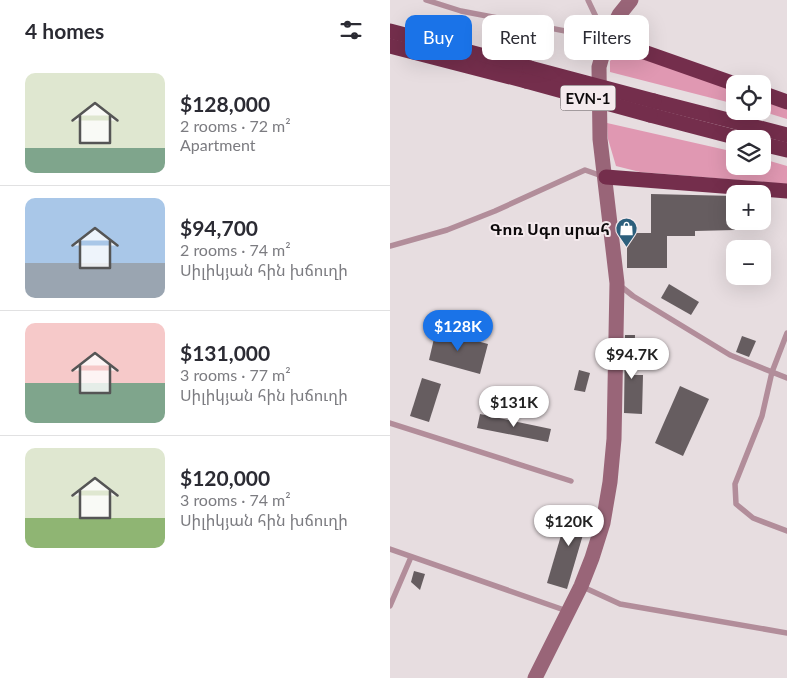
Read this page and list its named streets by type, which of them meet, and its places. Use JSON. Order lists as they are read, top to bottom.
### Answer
{
  "streets": {
    "highway": ["EVN-1"]
  },
  "places": {
    "shop": ["Գոռ Սգո սրահ"]
  },
  "page": {
    "heading": "4 homes",
    "chip": ["Buy", "Rent", "Filters"],
    "list": [
      {
        "name": "$128,000",
        "note": "2 rooms · 72 m² · Apartment"
      },
      {
        "name": "$94,700",
        "note": "2 rooms · 74 m² · Սիլիկյան հին խճուղի"
      },
      {
        "name": "$131,000",
        "note": "3 rooms · 77 m² · Սիլիկյան հին խճուղի"
      },
      {
        "name": "$120,000",
        "note": "3 rooms · 74 m² · Սիլիկյան հին խճուղի"
      }
    ],
    "map_buttons": ["+", "−"],
    "price": [
      "$128K",
      "$94.7K",
      "$131K",
      "$120K"
    ]
  }
}
